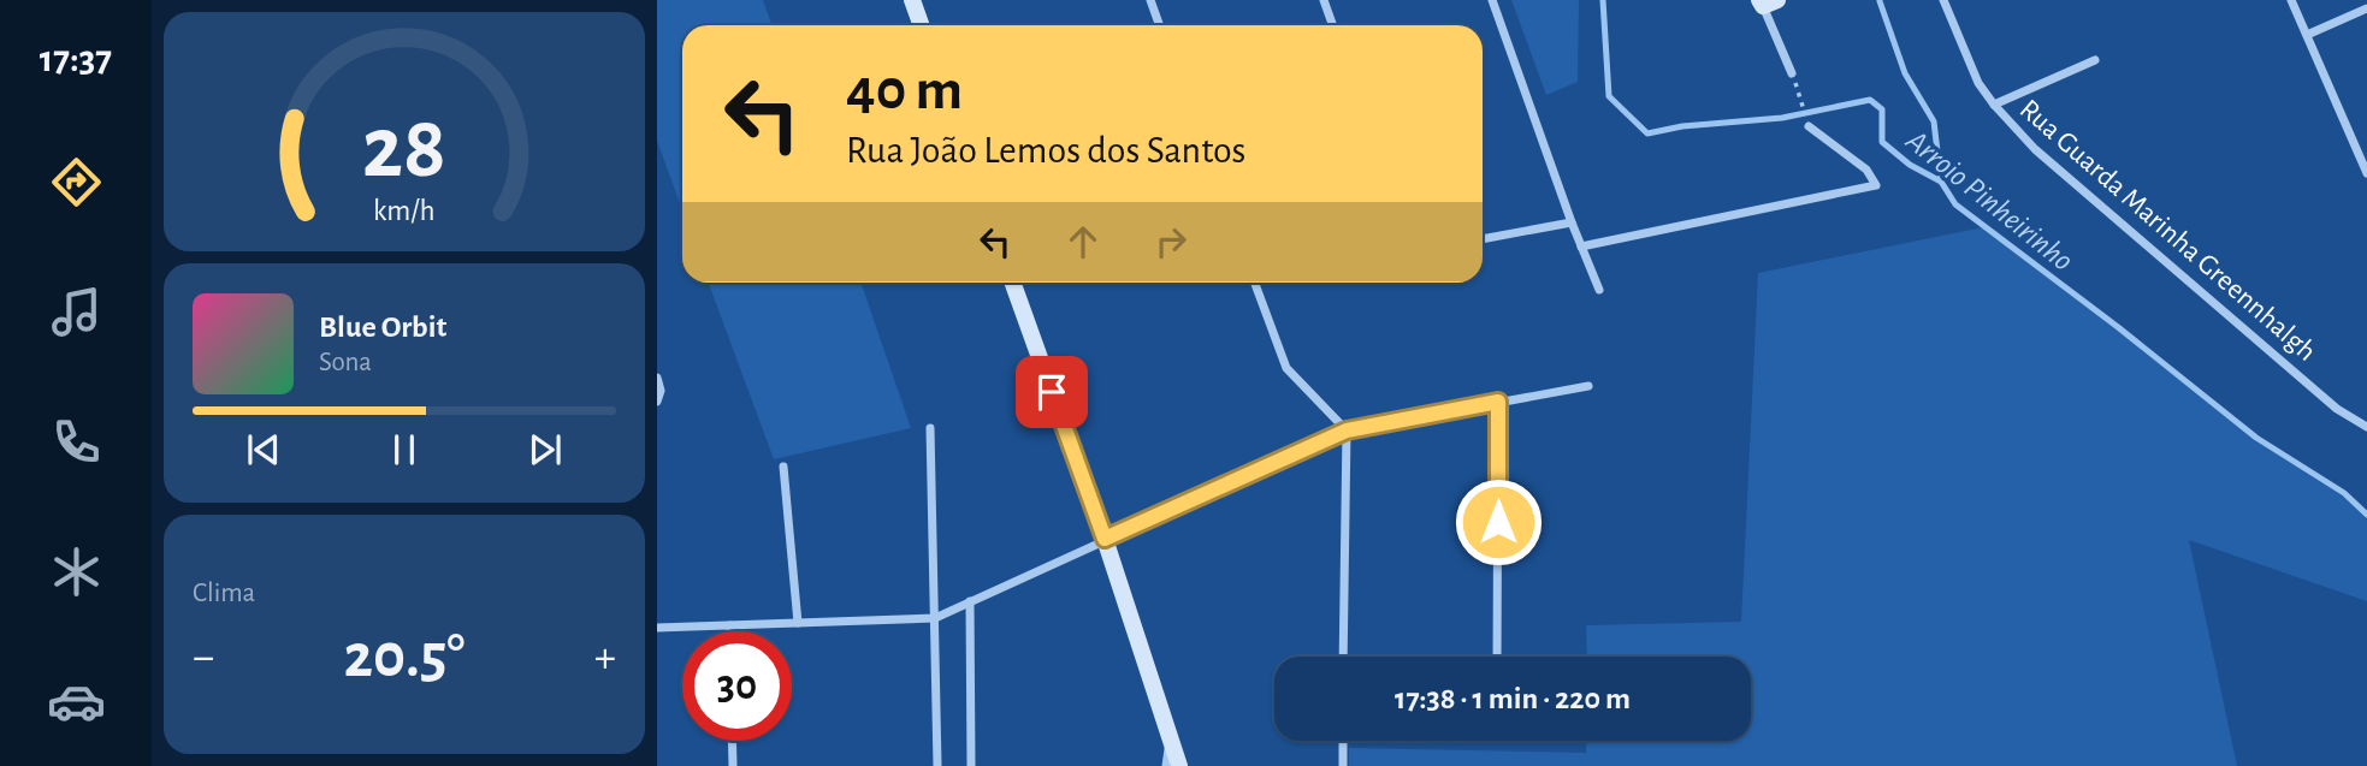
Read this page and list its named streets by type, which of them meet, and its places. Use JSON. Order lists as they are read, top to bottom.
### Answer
{
  "streets": {
    "street": ["Rua Guarda Marinha Greennhalgh"]
  },
  "water": ["Arroio Pinheirinho"],
  "page": {
    "tabs": "17:37",
    "turn": ["40 m", "Rua João Lemos dos Santos"],
    "song": ["Blue Orbit", "Sona"],
    "tile": "Clima",
    "heat": ["−", "20.5°", "+"],
    "limit": "30",
    "trip": "17:38 · 1 min · 220 m",
    "gauge": ["28", "km/h"]
  }
}
